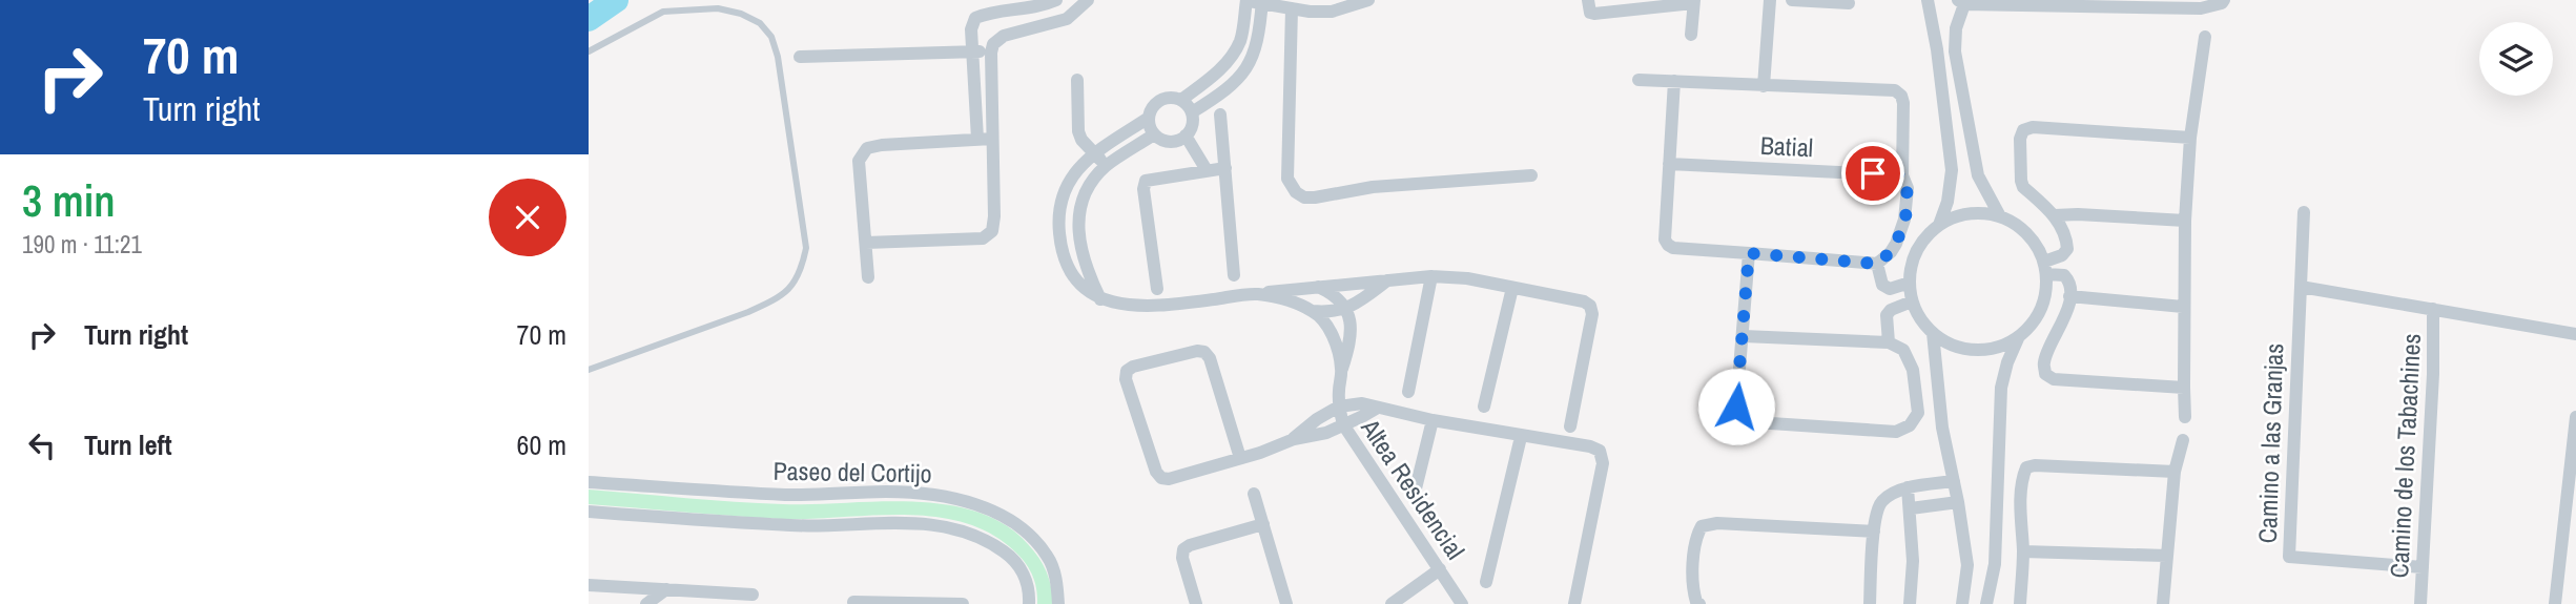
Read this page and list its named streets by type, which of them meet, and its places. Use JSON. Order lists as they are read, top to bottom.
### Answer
{
  "streets": {
    "street": [
      "Batial",
      "Camino a las Granjas",
      "Camino de los Tabachines",
      "Paseo del Cortijo",
      "Altea Residencial"
    ]
  },
  "crossings": [
    ["Camino a las Granjas", "Camino de los Tabachines"]
  ],
  "page": {
    "turn": ["70 m", "Turn right"],
    "heading": ["3 min", "190 m · 11:21"],
    "list": [
      {
        "name": "Turn right",
        "value": "70 m"
      },
      {
        "name": "Turn left",
        "value": "60 m"
      }
    ]
  }
}
